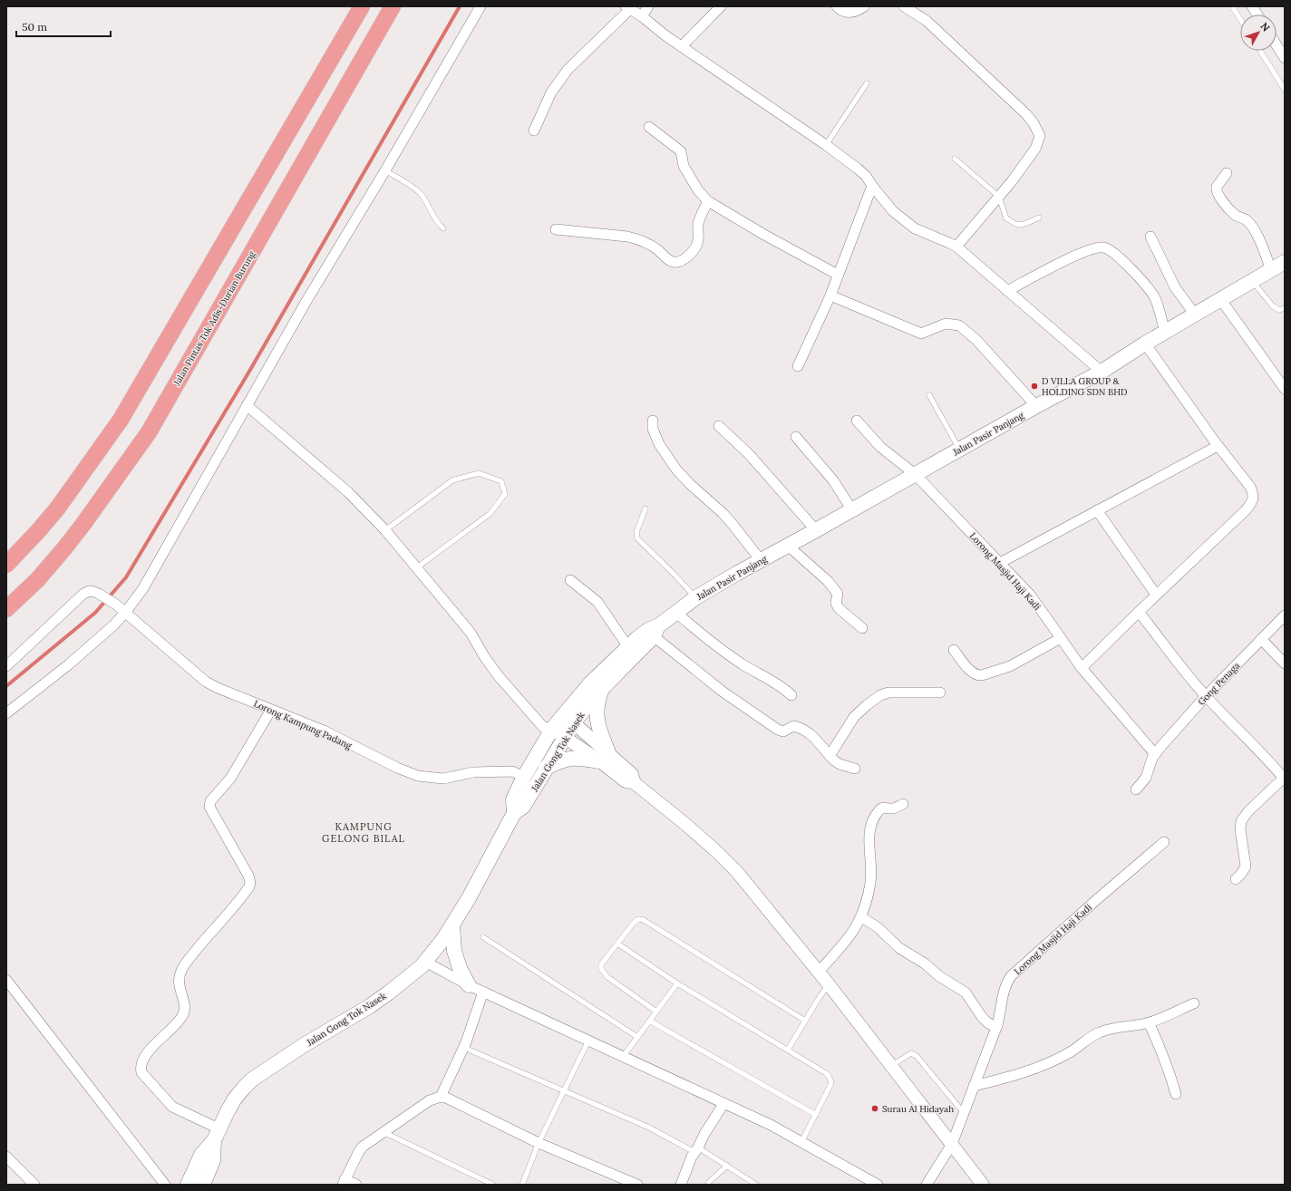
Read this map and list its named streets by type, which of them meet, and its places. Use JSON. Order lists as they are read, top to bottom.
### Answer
{
  "streets": {
    "main road": ["Jalan Pintas Tok Adis-Durian Burung", "Jalan Pasir Panjang", "Jalan Gong Tok Nasek"],
    "street": ["Lorong Masjid Haji Kadi", "Gong Penaga", "Lorong Kampung Padang"]
  },
  "crossings": [
    ["Jalan Pasir Panjang", "Lorong Masjid Haji Kadi"],
    ["Jalan Pasir Panjang", "Jalan Gong Tok Nasek"],
    ["Lorong Masjid Haji Kadi", "Gong Penaga"],
    ["Lorong Kampung Padang", "Jalan Gong Tok Nasek"]
  ],
  "districts": ["KAMPUNG GELONG BILAL"],
  "places": ["D VILLA GROUP & HOLDING SDN BHD", "Surau Al Hidayah"],
  "scale_bar": "50 m",
  "north": "top right"
}
